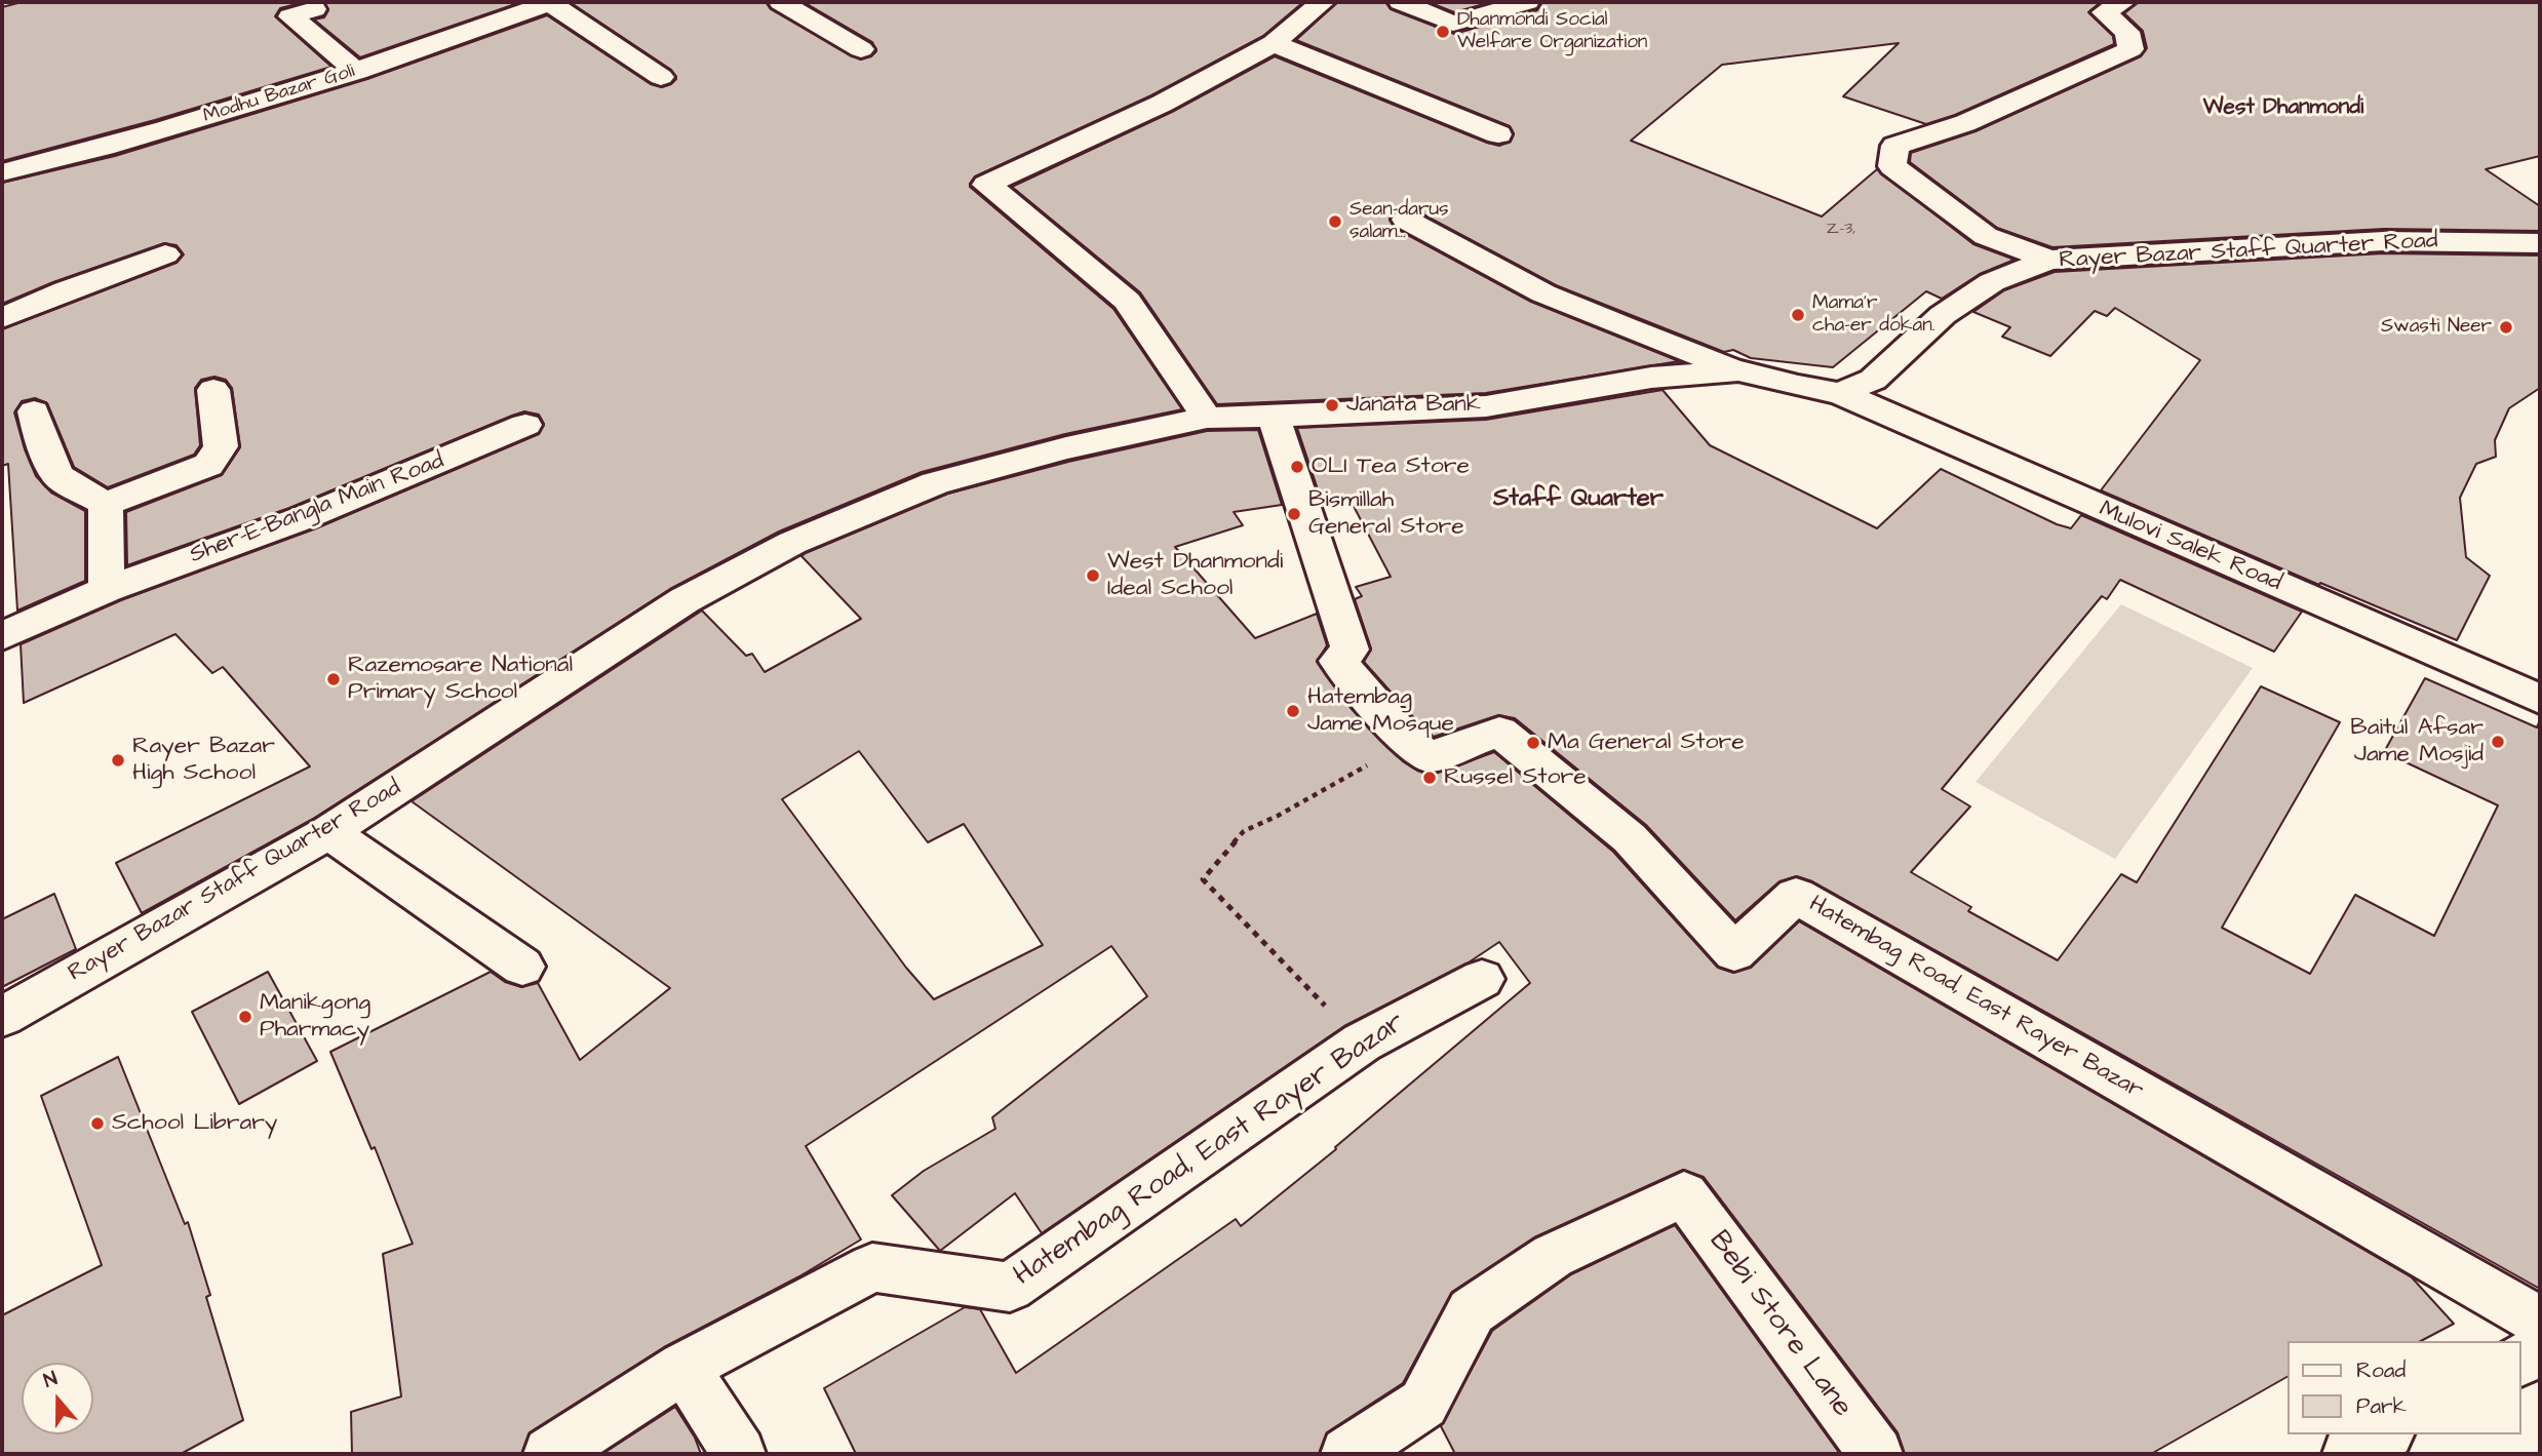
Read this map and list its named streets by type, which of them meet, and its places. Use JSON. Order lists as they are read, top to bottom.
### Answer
{
  "streets": {
    "street": [
      "Modhu Bazar Goli",
      "Rayer Bazar Staff Quarter Road",
      "Sher-E-Bangla Main Road",
      "Mulovi Salek Road",
      "Hatembag Road, East Rayer Bazar",
      "Bebi Store Lane"
    ]
  },
  "crossings": [
    ["Rayer Bazar Staff Quarter Road", "Mulovi Salek Road"],
    ["Rayer Bazar Staff Quarter Road", "Hatembag Road, East Rayer Bazar"]
  ],
  "districts": ["West Dhanmondi", "Staff Quarter"],
  "places": [
    "Dhanmondi Social Welfare Organization",
    "Sean-darus salam...",
    "Mama'r cha-er dokan.",
    "Swasti Neer",
    "Janata Bank",
    "OLI Tea Store",
    "Bismillah General Store",
    "West Dhanmondi Ideal School",
    "Razemosare National Primary School",
    "Hatembag Jame Mosque",
    "Baitul Afsar Jame Mosjid",
    "Ma General Store",
    "Rayer Bazar High School",
    "Russel Store",
    "Manikgong Pharmacy",
    "School Library"
  ],
  "house_numbers": ["Z-3,"],
  "legend": ["Road", "Park"],
  "north": "top"
}
